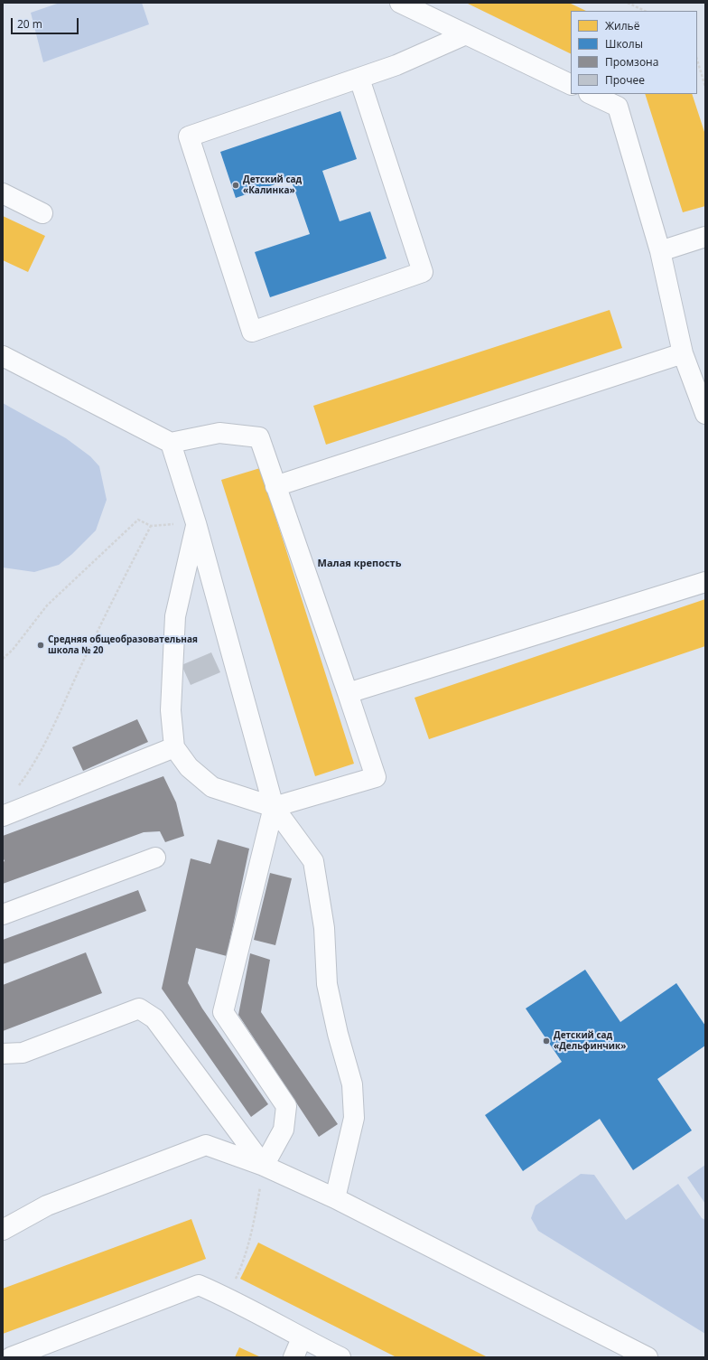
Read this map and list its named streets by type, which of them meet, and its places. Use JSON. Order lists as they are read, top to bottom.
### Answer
{
  "districts": ["Малая крепость"],
  "places": ["Детский сад «Калинка»", "Средняя общеобразовательная школа № 20", "Детский сад «Дельфинчик»"],
  "legend": [
    "Жильё",
    "Школы",
    "Промзона",
    "Прочее"
  ],
  "scale_bar": "20 m"
}
